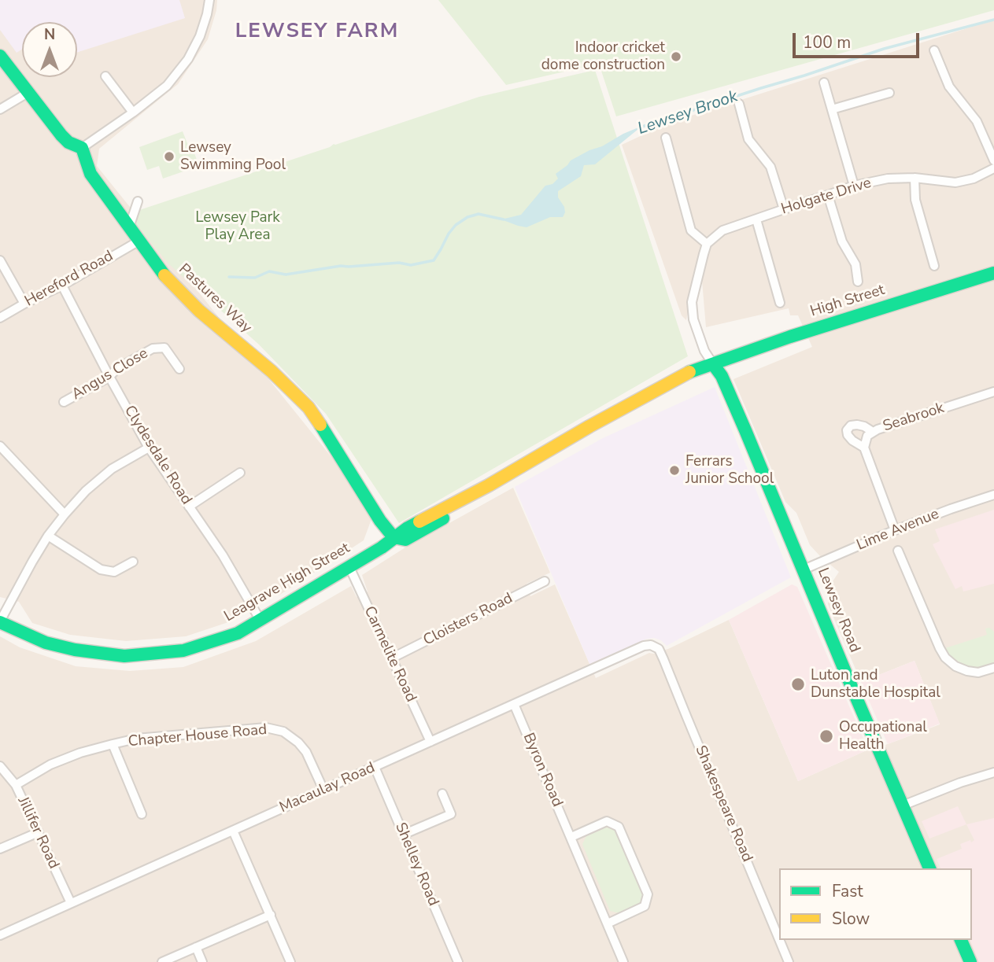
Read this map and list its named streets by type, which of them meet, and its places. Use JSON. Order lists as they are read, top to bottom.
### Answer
{
  "streets": {
    "street": [
      "Holgate Drive",
      "Hereford Road",
      "Pastures Way",
      "High Street",
      "Angus Close",
      "Seabrook",
      "Clydesdale Road",
      "Lime Avenue",
      "Leagrave High Street",
      "Lewsey Road",
      "Cloisters Road",
      "Carmelite Road",
      "Chapter House Road",
      "Byron Road",
      "Macaulay Road",
      "Shakespeare Road",
      "Jillifer Road",
      "Shelley Road"
    ]
  },
  "crossings": [
    ["Hereford Road", "Pastures Way"],
    ["Hereford Road", "Clydesdale Road"],
    ["Pastures Way", "Leagrave High Street"],
    ["High Street", "Leagrave High Street"],
    ["High Street", "Lewsey Road"],
    ["Angus Close", "Clydesdale Road"],
    ["Clydesdale Road", "Leagrave High Street"],
    ["Lime Avenue", "Lewsey Road"],
    ["Leagrave High Street", "Lewsey Road"],
    ["Leagrave High Street", "Carmelite Road"],
    ["Cloisters Road", "Carmelite Road"],
    ["Carmelite Road", "Macaulay Road"],
    ["Chapter House Road", "Macaulay Road"],
    ["Chapter House Road", "Jillifer Road"],
    ["Byron Road", "Macaulay Road"],
    ["Macaulay Road", "Shakespeare Road"],
    ["Macaulay Road", "Jillifer Road"],
    ["Macaulay Road", "Shelley Road"]
  ],
  "districts": ["LEWSEY FARM"],
  "water": ["Lewsey Brook"],
  "parks": ["Lewsey Park Play Area"],
  "places": [
    "Indoor cricket dome construction",
    "Lewsey Swimming Pool",
    "Ferrars Junior School",
    "Luton and Dunstable Hospital",
    "Occupational Health"
  ],
  "legend": ["Fast", "Slow"],
  "scale_bar": "100 m",
  "north": "top"
}
